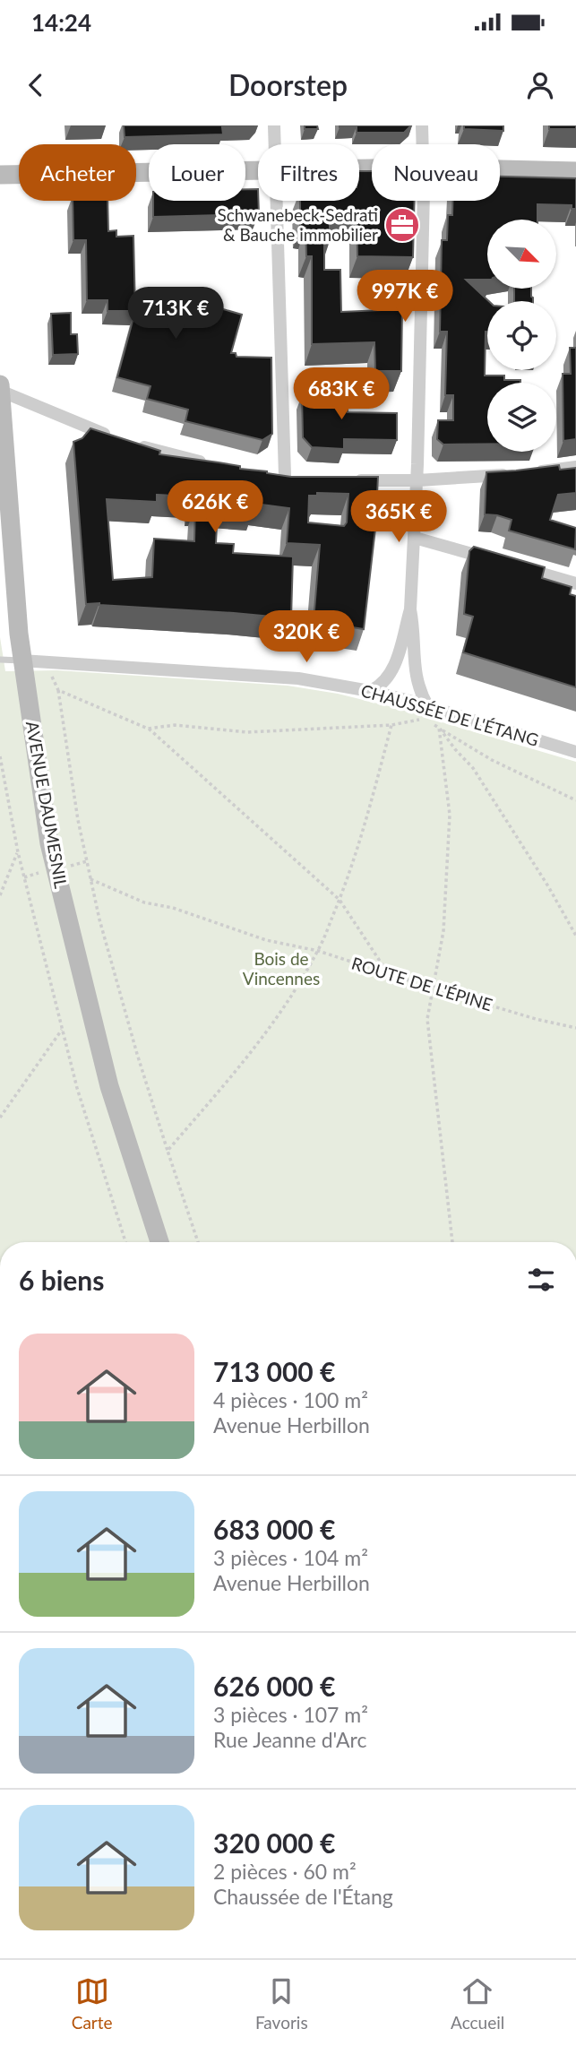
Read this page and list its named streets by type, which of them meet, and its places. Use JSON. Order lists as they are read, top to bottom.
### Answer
{
  "streets": {
    "street": ["CHAUSSÉE DE L'ÉTANG", "AVENUE DAUMESNIL"],
    "path": ["ROUTE DE L'ÉPINE"]
  },
  "crossings": [
    ["CHAUSSÉE DE L'ÉTANG", "AVENUE DAUMESNIL"]
  ],
  "parks": ["Bois de Vincennes"],
  "places": {
    "office": ["Schwanebeck-Sedrati & Bauche immobilier"]
  },
  "north": "bottom right",
  "page": {
    "status": "14:24",
    "header": "Doorstep",
    "chip": [
      "Acheter",
      "Louer",
      "Filtres",
      "Nouveau"
    ],
    "price": [
      "997K €",
      "713K €",
      "683K €",
      "626K €",
      "365K €",
      "320K €"
    ],
    "heading": "6 biens",
    "list": [
      {
        "name": "713 000 €",
        "note": "4 pièces · 100 m² · Avenue Herbillon"
      },
      {
        "name": "683 000 €",
        "note": "3 pièces · 104 m² · Avenue Herbillon"
      },
      {
        "name": "626 000 €",
        "note": "3 pièces · 107 m² · Rue Jeanne d'Arc"
      },
      {
        "name": "320 000 €",
        "note": "2 pièces · 60 m² · Chaussée de l'Étang"
      }
    ],
    "tabs": ["Carte", "Favoris", "Accueil"]
  }
}
